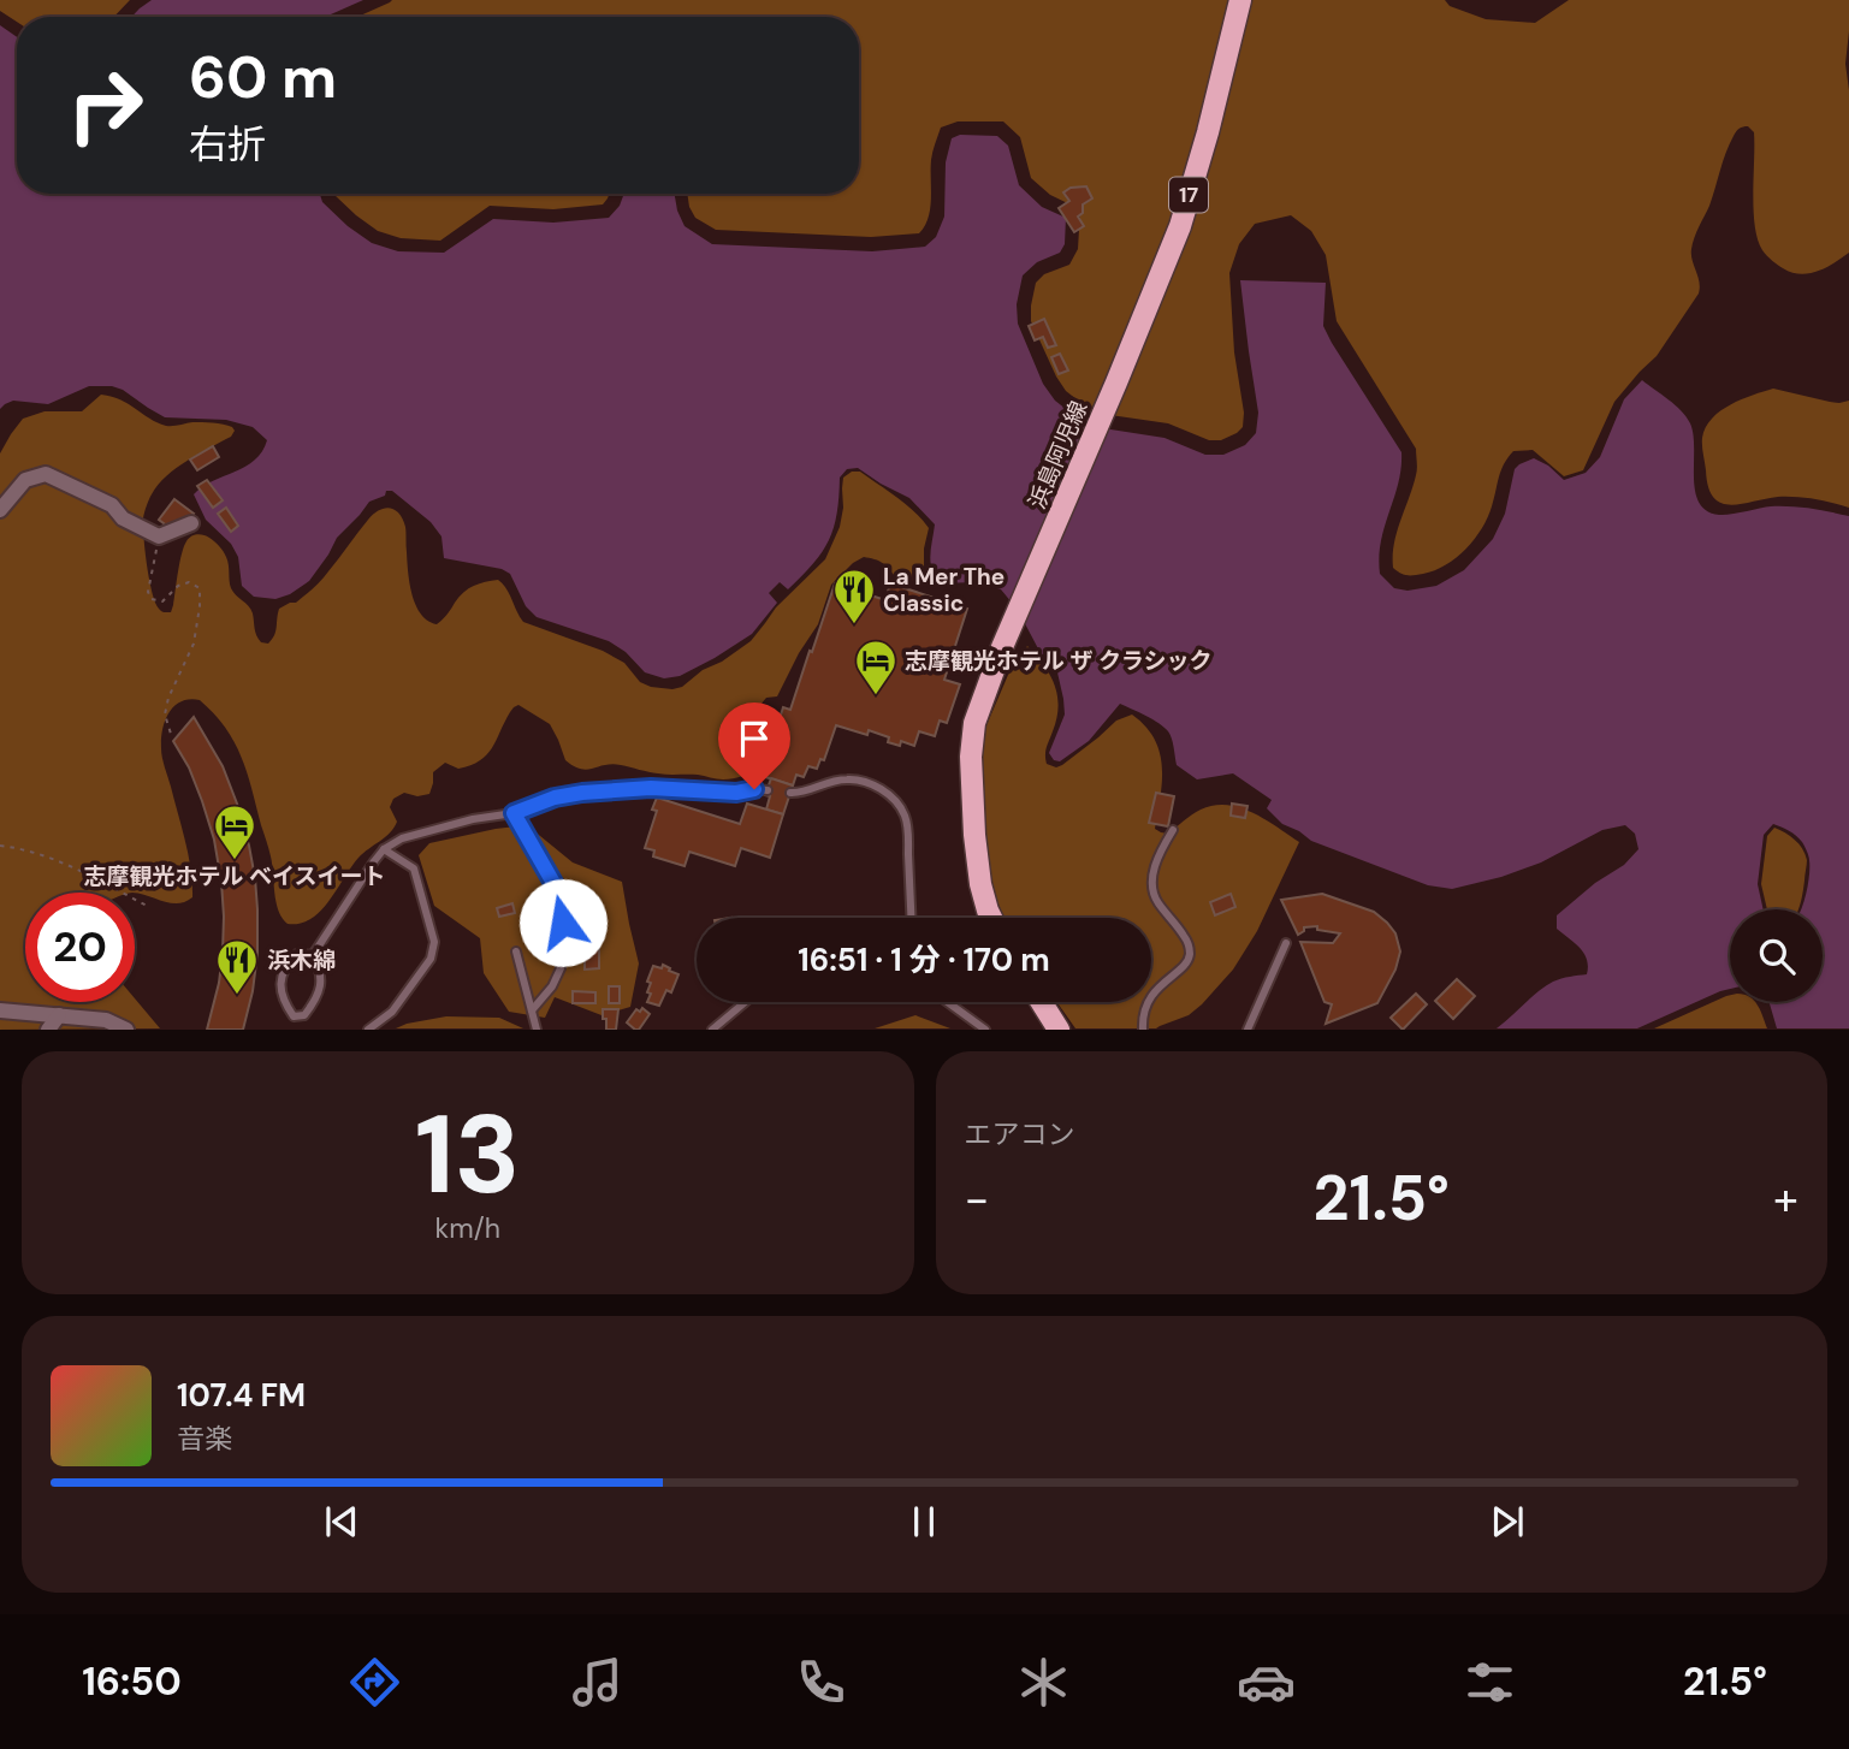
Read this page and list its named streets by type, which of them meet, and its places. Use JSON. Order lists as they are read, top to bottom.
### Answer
{
  "streets": {
    "main road": ["17", "浜島阿児線"]
  },
  "places": {
    "restaurant": ["La Mer The Classic", "浜木綿"],
    "hotel": ["志摩観光ホテル ザ クラシック", "志摩観光ホテル ベイスイート"]
  },
  "page": {
    "turn": ["60 m", "右折"],
    "limit": "20",
    "trip": "16:51 · 1 分 · 170 m",
    "tile": [
      ["13", "km/h"],
      "エアコン"
    ],
    "heat": ["−", "21.5°", "+"],
    "song": ["107.4 FM", "音楽"],
    "tabs": ["16:50", "21.5°"]
  }
}
